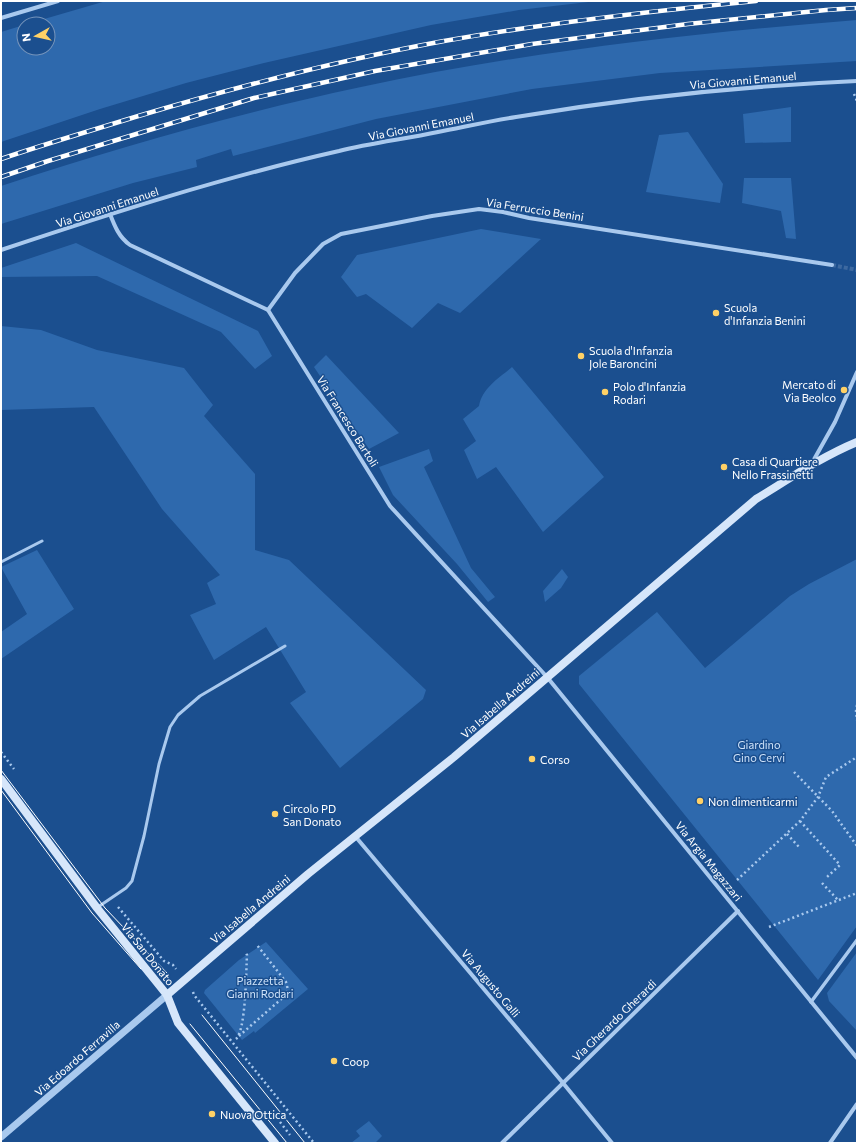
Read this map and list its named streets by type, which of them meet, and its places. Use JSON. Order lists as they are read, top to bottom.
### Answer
{
  "streets": {
    "main road": ["Via Isabella Andreini", "Via San Donato"],
    "street": [
      "Via Giovanni Emanuel",
      "Via Ferruccio Benini",
      "Via Francesco Bartoli",
      "Via Argia Magazzari",
      "Via Augusto Galli",
      "Via Gherardo Gherardi",
      "Via Edoardo Ferravilla"
    ]
  },
  "crossings": [
    ["Via Ferruccio Benini", "Via Francesco Bartoli"],
    ["Via Francesco Bartoli", "Via Isabella Andreini"],
    ["Via Francesco Bartoli", "Via Argia Magazzari"],
    ["Via Isabella Andreini", "Via Argia Magazzari"],
    ["Via Isabella Andreini", "Via San Donato"],
    ["Via Isabella Andreini", "Via Augusto Galli"],
    ["Via Isabella Andreini", "Via Edoardo Ferravilla"],
    ["Via Argia Magazzari", "Via Gherardo Gherardi"],
    ["Via San Donato", "Via Edoardo Ferravilla"],
    ["Via Augusto Galli", "Via Gherardo Gherardi"]
  ],
  "parks": ["Giardino Gino Cervi", "Piazzetta Gianni Rodari"],
  "places": [
    "Scuola d'Infanzia Benini",
    "Scuola d'Infanzia Jole Baroncini",
    "Mercato di Via Beolco",
    "Polo d'Infanzia Rodari",
    "Casa di Quartiere Nello Frassinetti",
    "Corso",
    "Non dimenticarmi",
    "Circolo PD San Donato",
    "Coop",
    "Nuova Ottica"
  ],
  "north": "left"
}
